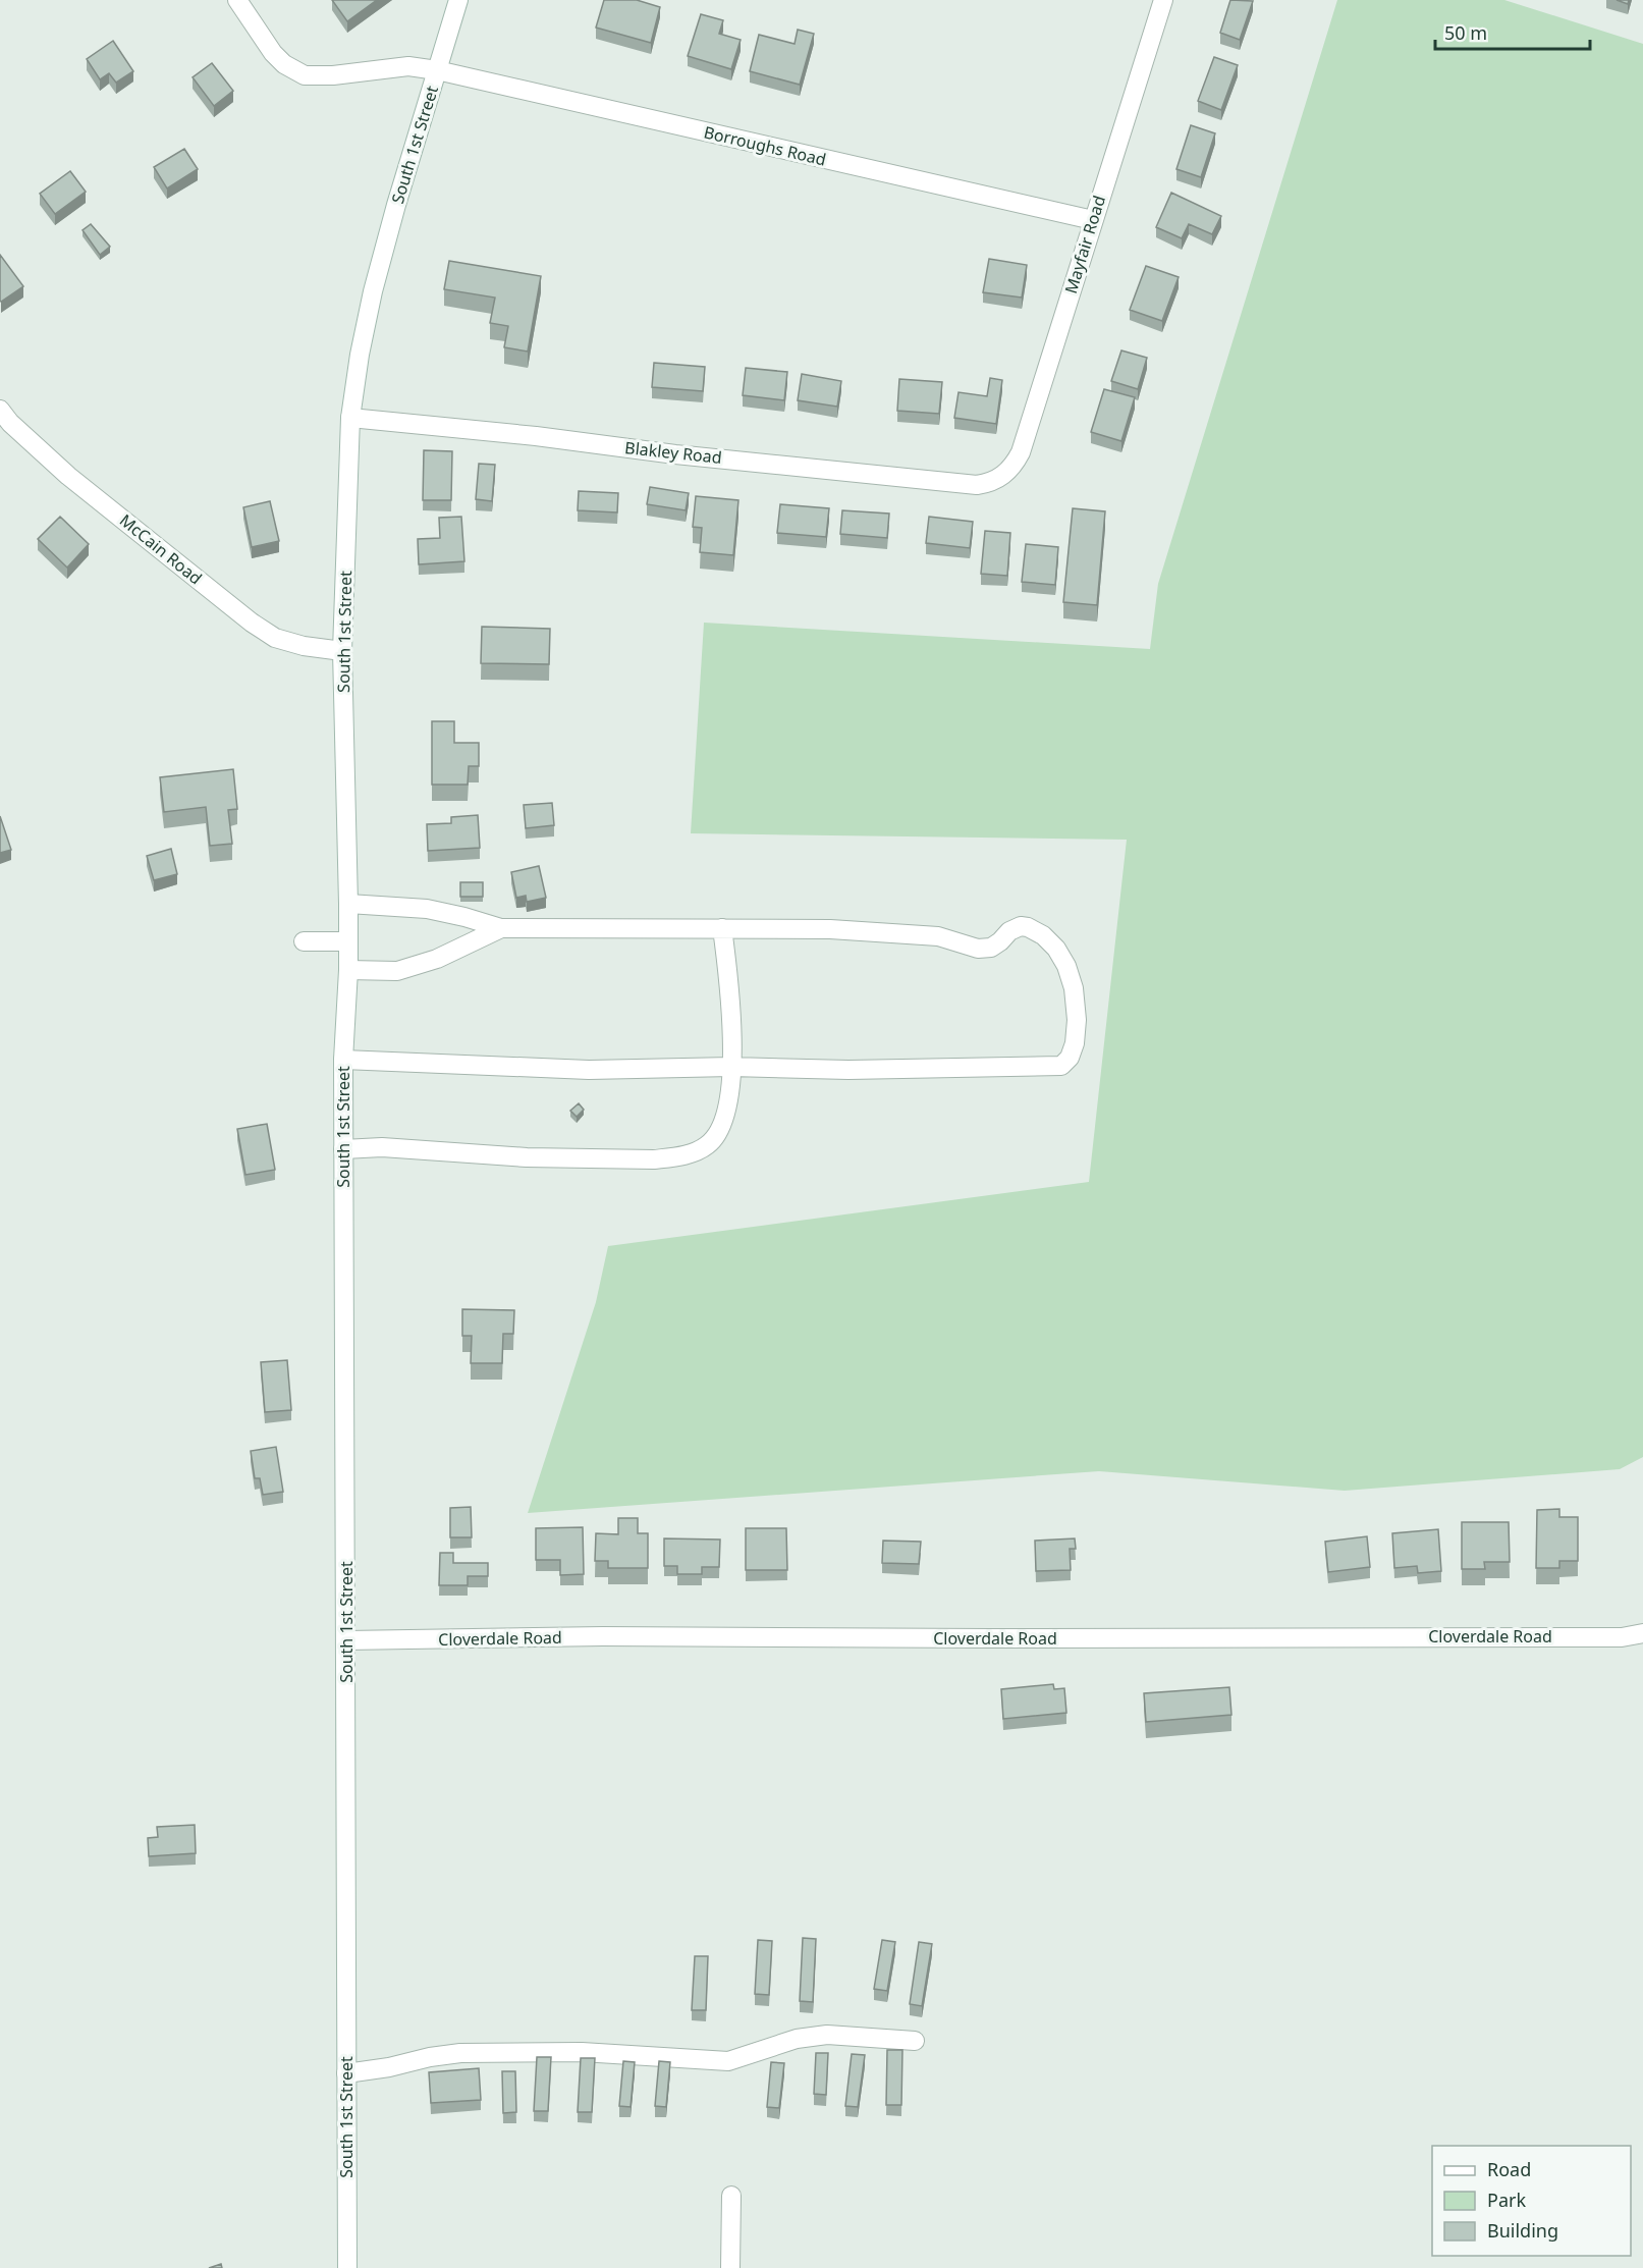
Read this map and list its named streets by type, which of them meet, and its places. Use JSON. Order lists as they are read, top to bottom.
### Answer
{
  "streets": {
    "street": [
      "South 1st Street",
      "Borroughs Road",
      "Mayfair Road",
      "Blakley Road",
      "McCain Road",
      "Cloverdale Road"
    ]
  },
  "crossings": [
    ["South 1st Street", "Borroughs Road"],
    ["South 1st Street", "Blakley Road"],
    ["South 1st Street", "McCain Road"],
    ["South 1st Street", "Cloverdale Road"],
    ["Borroughs Road", "Mayfair Road"],
    ["Mayfair Road", "Blakley Road"]
  ],
  "legend": ["Road", "Park", "Building"],
  "scale_bar": "50 m"
}
